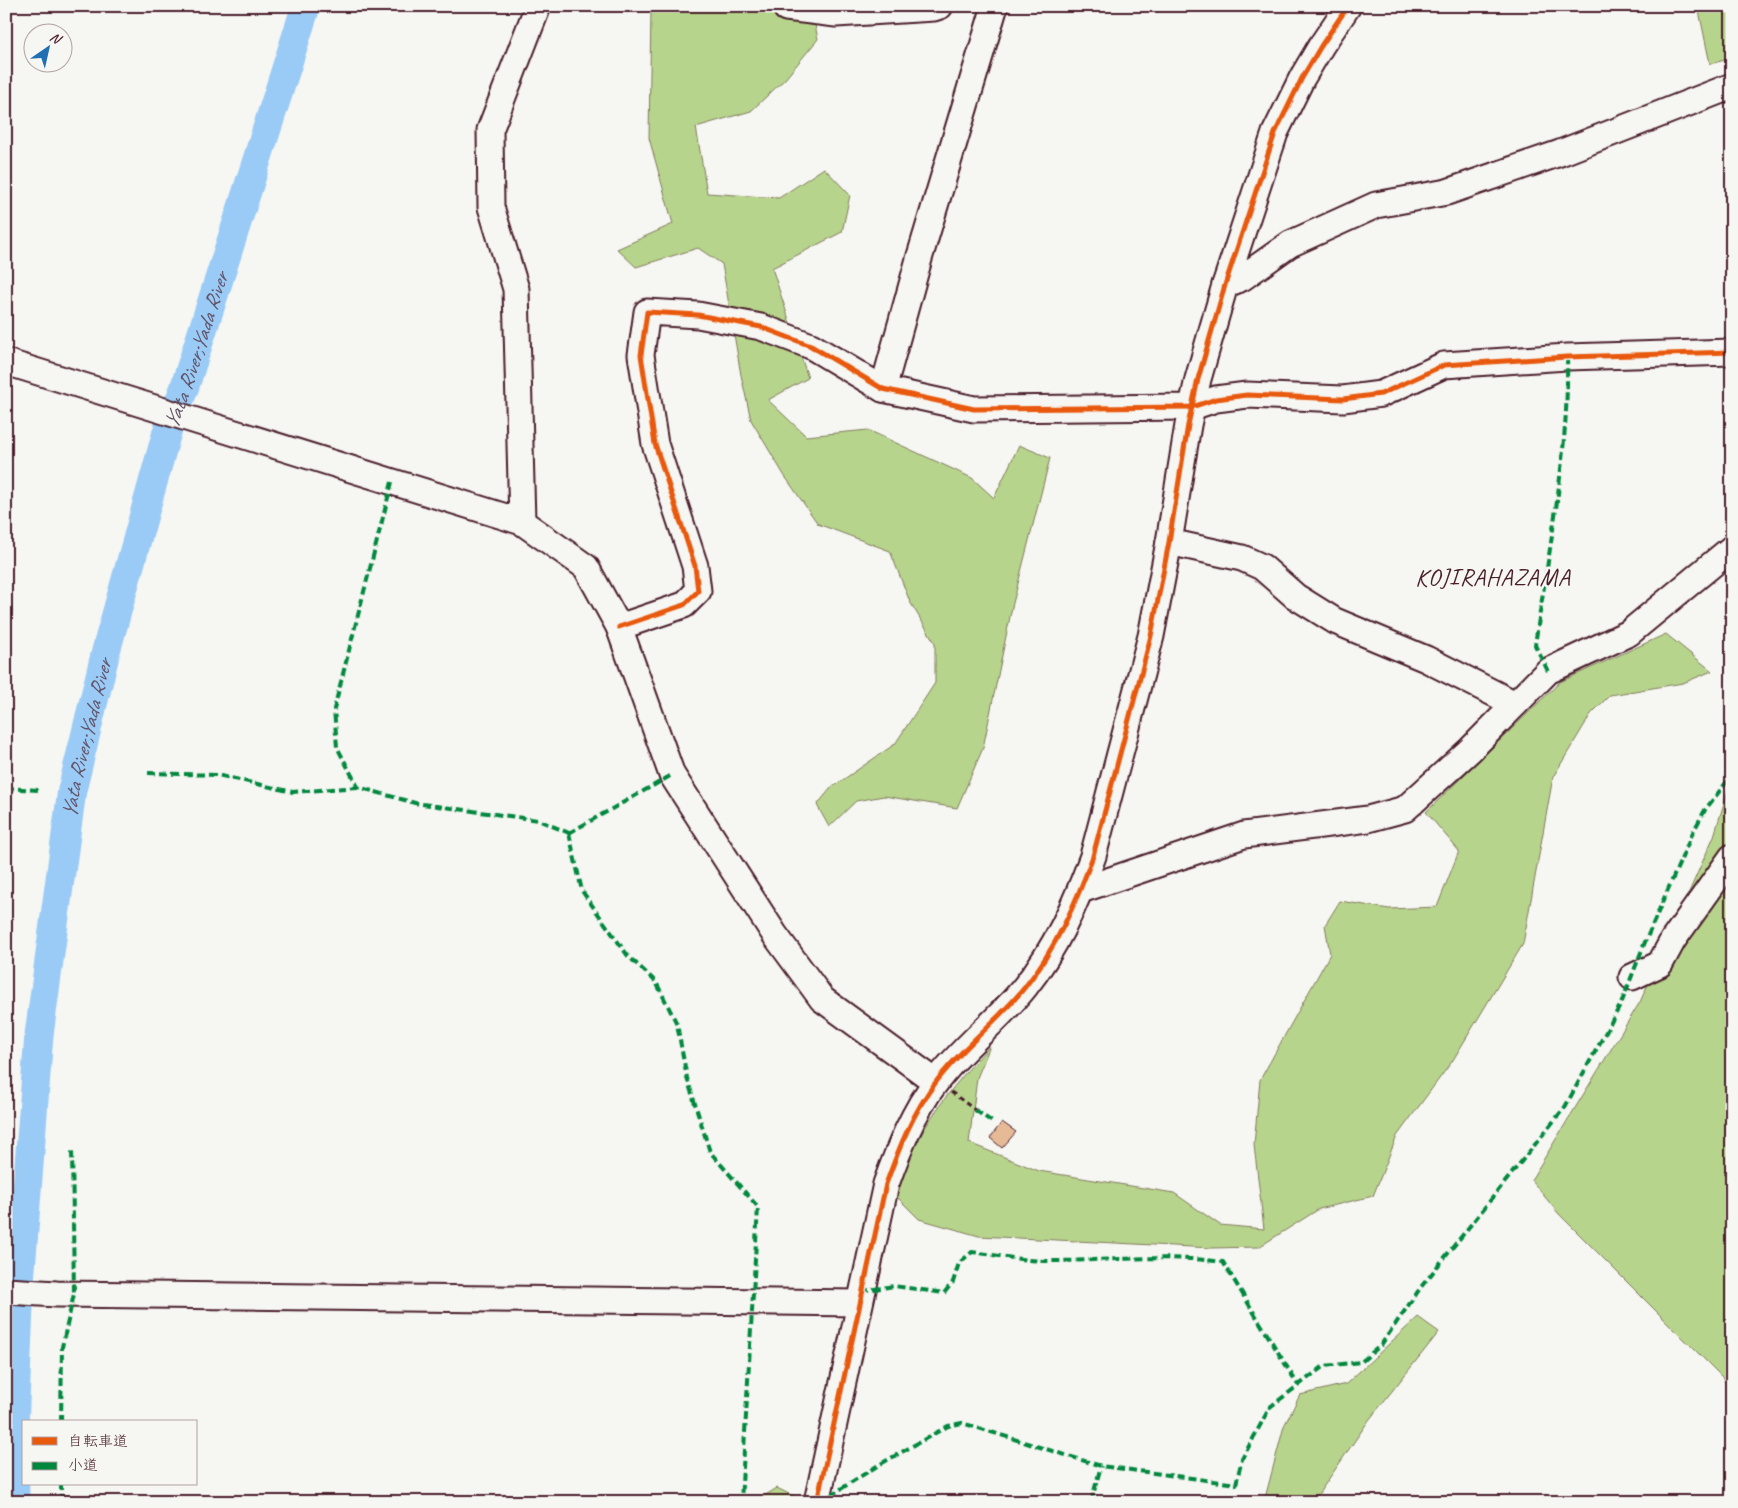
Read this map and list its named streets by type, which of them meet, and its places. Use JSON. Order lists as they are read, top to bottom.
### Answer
{
  "districts": ["KOJIRAHAZAMA"],
  "water": ["Yata River;Yada River"],
  "legend": ["自転車道", "小道"],
  "north": "top right"
}
